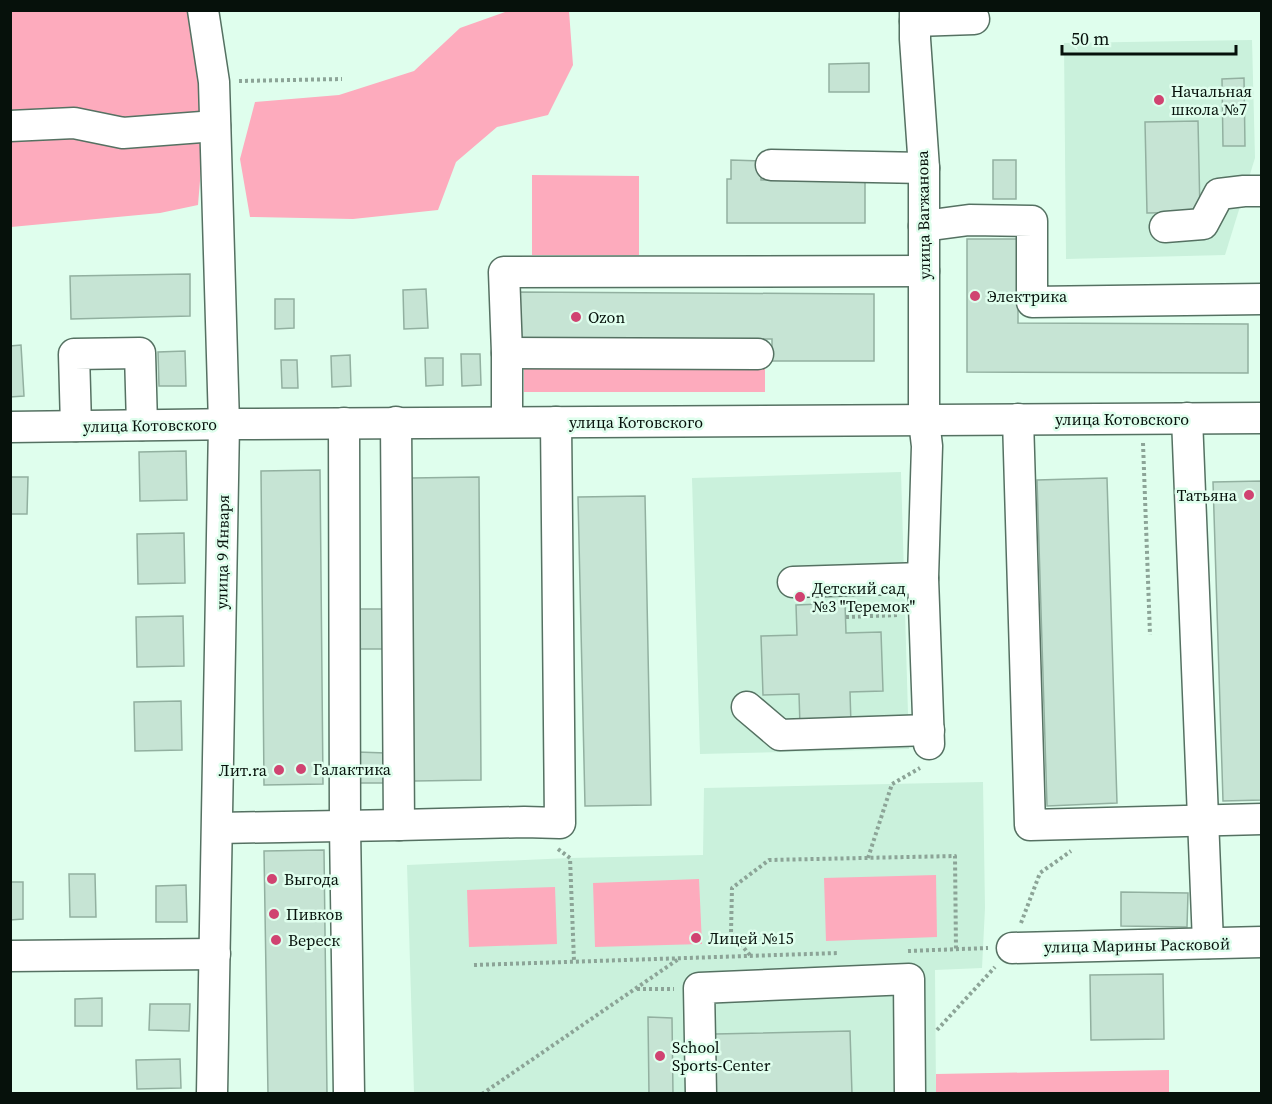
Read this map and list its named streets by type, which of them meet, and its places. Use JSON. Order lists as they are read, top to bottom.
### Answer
{
  "streets": {
    "street": [
      "улица Вагжанова",
      "улица Котовского",
      "улица 9 Января",
      "улица Марины Расковой"
    ]
  },
  "crossings": [
    ["улица Вагжанова", "улица Котовского"],
    ["улица Котовского", "улица 9 Января"]
  ],
  "places": [
    "Начальная школа №7",
    "Электрика",
    "Ozon",
    "Татьяна",
    "Детский сад №3 \"Теремок\"",
    "Галактика",
    "Лит.ra",
    "Выгода",
    "Пивков",
    "Лицей №15",
    "Вереск",
    "School Sports-Center"
  ],
  "scale_bar": "50 m"
}
